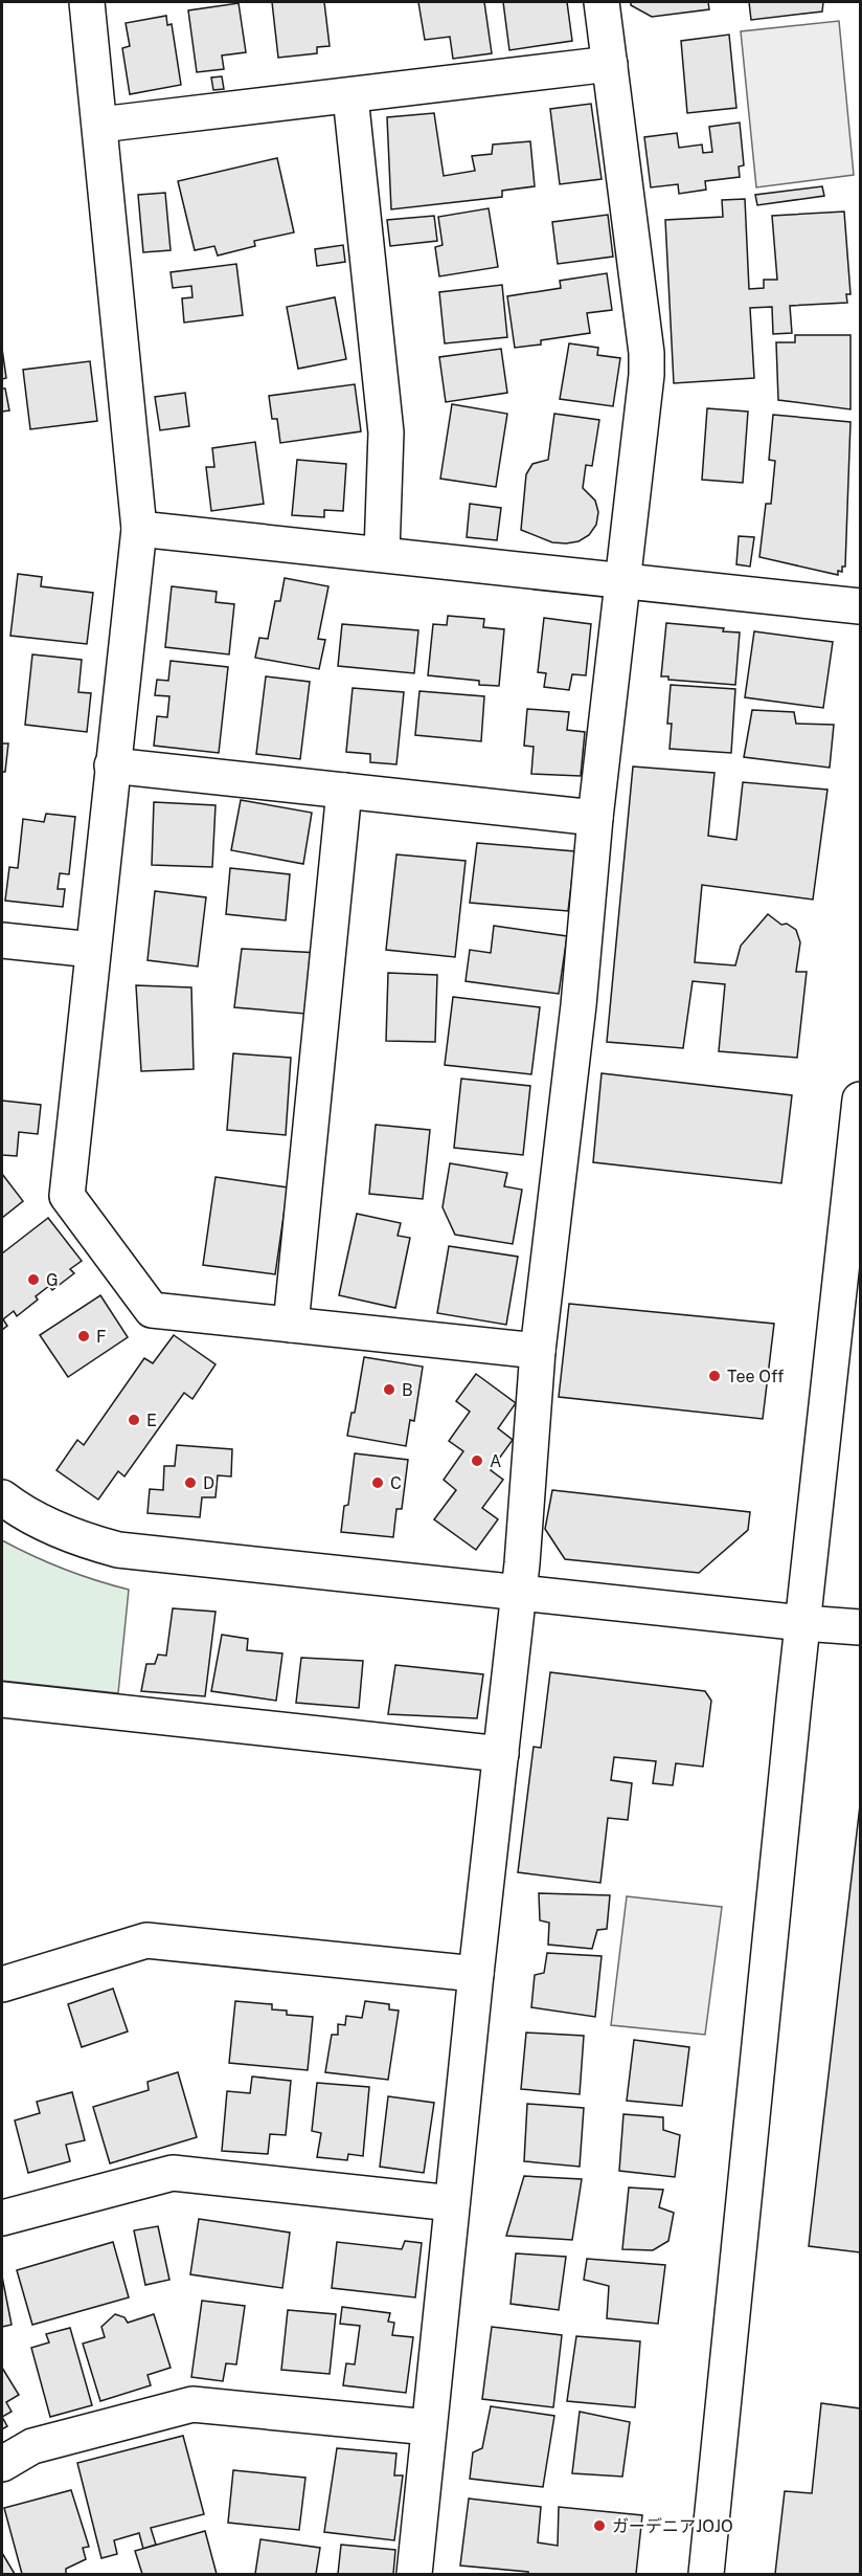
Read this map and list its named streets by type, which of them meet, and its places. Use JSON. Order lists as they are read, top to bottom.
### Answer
{
  "places": [
    "G",
    "F",
    "Tee Off",
    "B",
    "E",
    "A",
    "D",
    "C",
    "ガーデニアJOJO"
  ]
}
